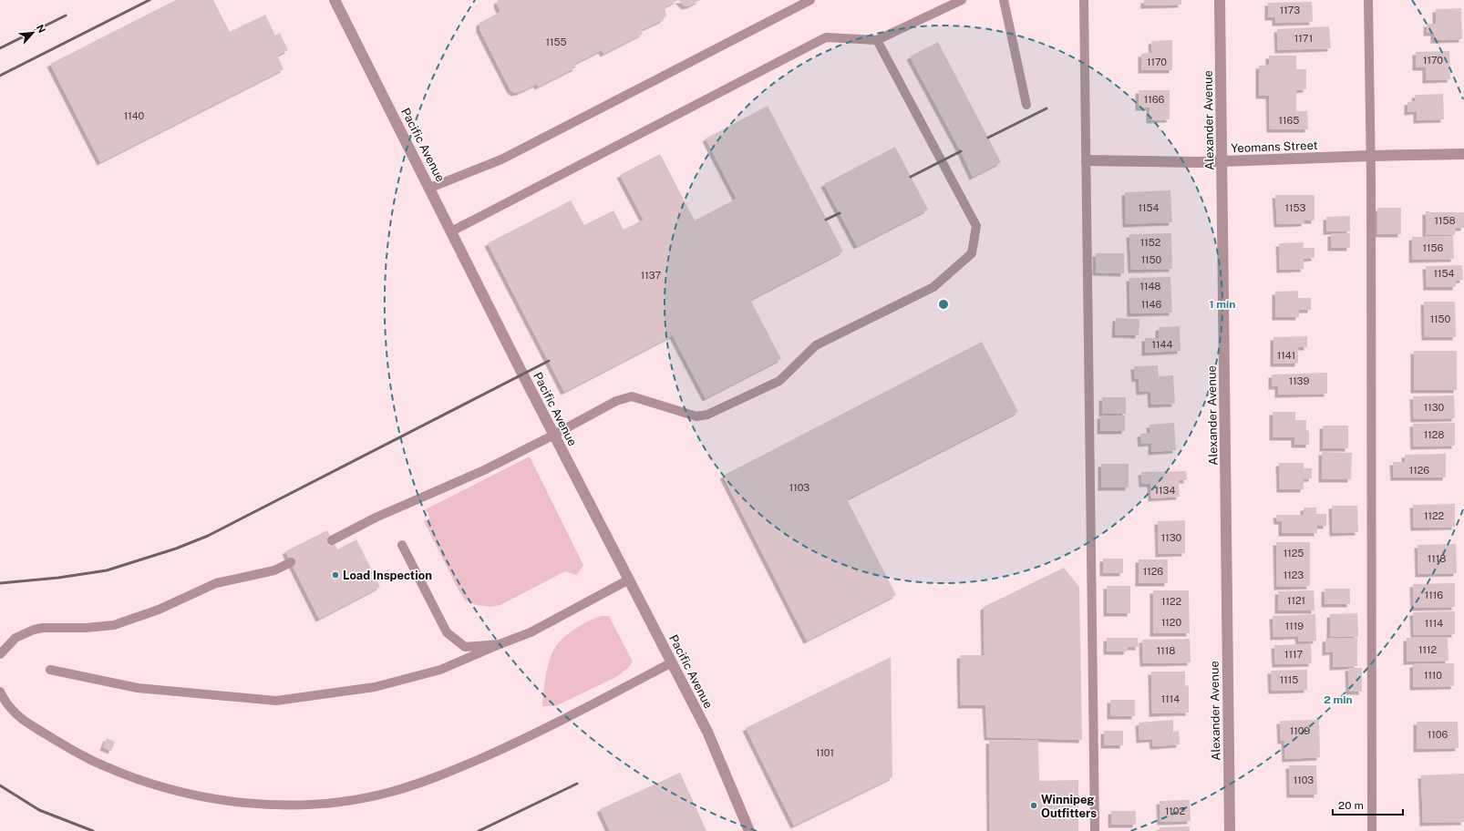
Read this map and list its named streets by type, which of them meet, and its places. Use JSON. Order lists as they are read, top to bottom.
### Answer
{
  "streets": {
    "street": ["Alexander Avenue", "Pacific Avenue", "Yeomans Street"]
  },
  "crossings": [
    ["Alexander Avenue", "Yeomans Street"]
  ],
  "places": ["Load Inspection", "Winnipeg Outfitters"],
  "house_numbers": [
    "1173",
    "1171",
    "1155",
    "1170",
    "1170",
    "1166",
    "1140",
    "1165",
    "1154",
    "1153",
    "1158",
    "1152",
    "1156",
    "1150",
    "1154",
    "1137",
    "1148",
    "1146",
    "1150",
    "1144",
    "1141",
    "1139",
    "1130",
    "1128",
    "1126",
    "1103",
    "1134",
    "1122",
    "1130",
    "1125",
    "1118",
    "1126",
    "1123",
    "1116",
    "1121",
    "1122",
    "1120",
    "1114",
    "1119",
    "1112",
    "1118",
    "1117",
    "1110",
    "1115",
    "1114",
    "1109",
    "1106",
    "1101",
    "1103",
    "1102"
  ],
  "scale_bar": "20 m",
  "north": "top right",
  "rings": ["1 min", "2 min"]
}
